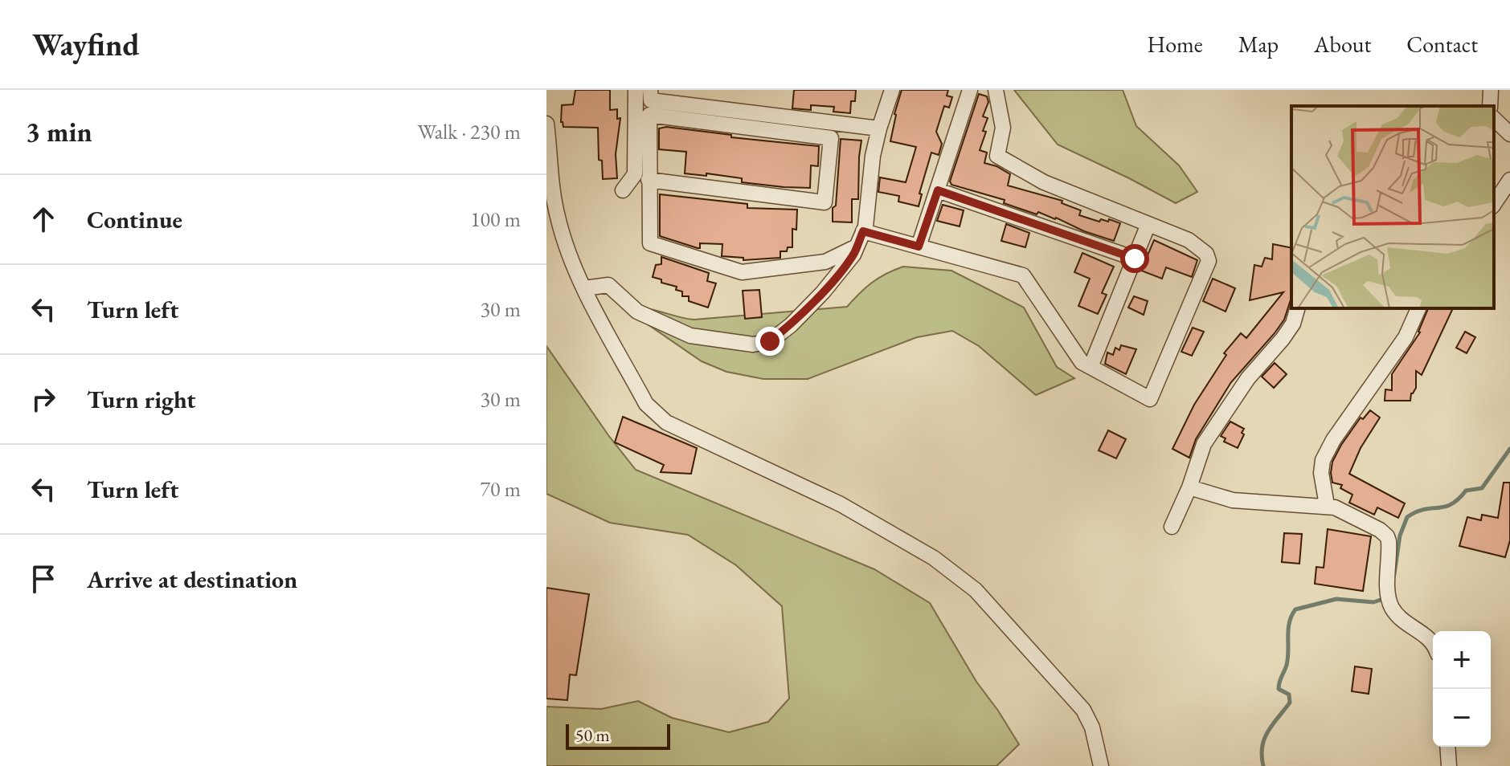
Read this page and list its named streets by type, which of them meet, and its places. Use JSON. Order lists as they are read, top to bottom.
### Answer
{
  "scale_bar": "50 m",
  "page": {
    "header": "Wayfind",
    "nav": [
      "Home",
      "Map",
      "About",
      "Contact"
    ],
    "heading": ["3 min", "Walk · 230 m"],
    "list": [
      ["Continue", "100 m"],
      ["Turn left", "30 m"],
      ["Turn right", "30 m"],
      ["Turn left", "70 m"],
      "Arrive at destination"
    ],
    "map_buttons": ["+", "−"],
    "scale": "50 m"
  }
}
